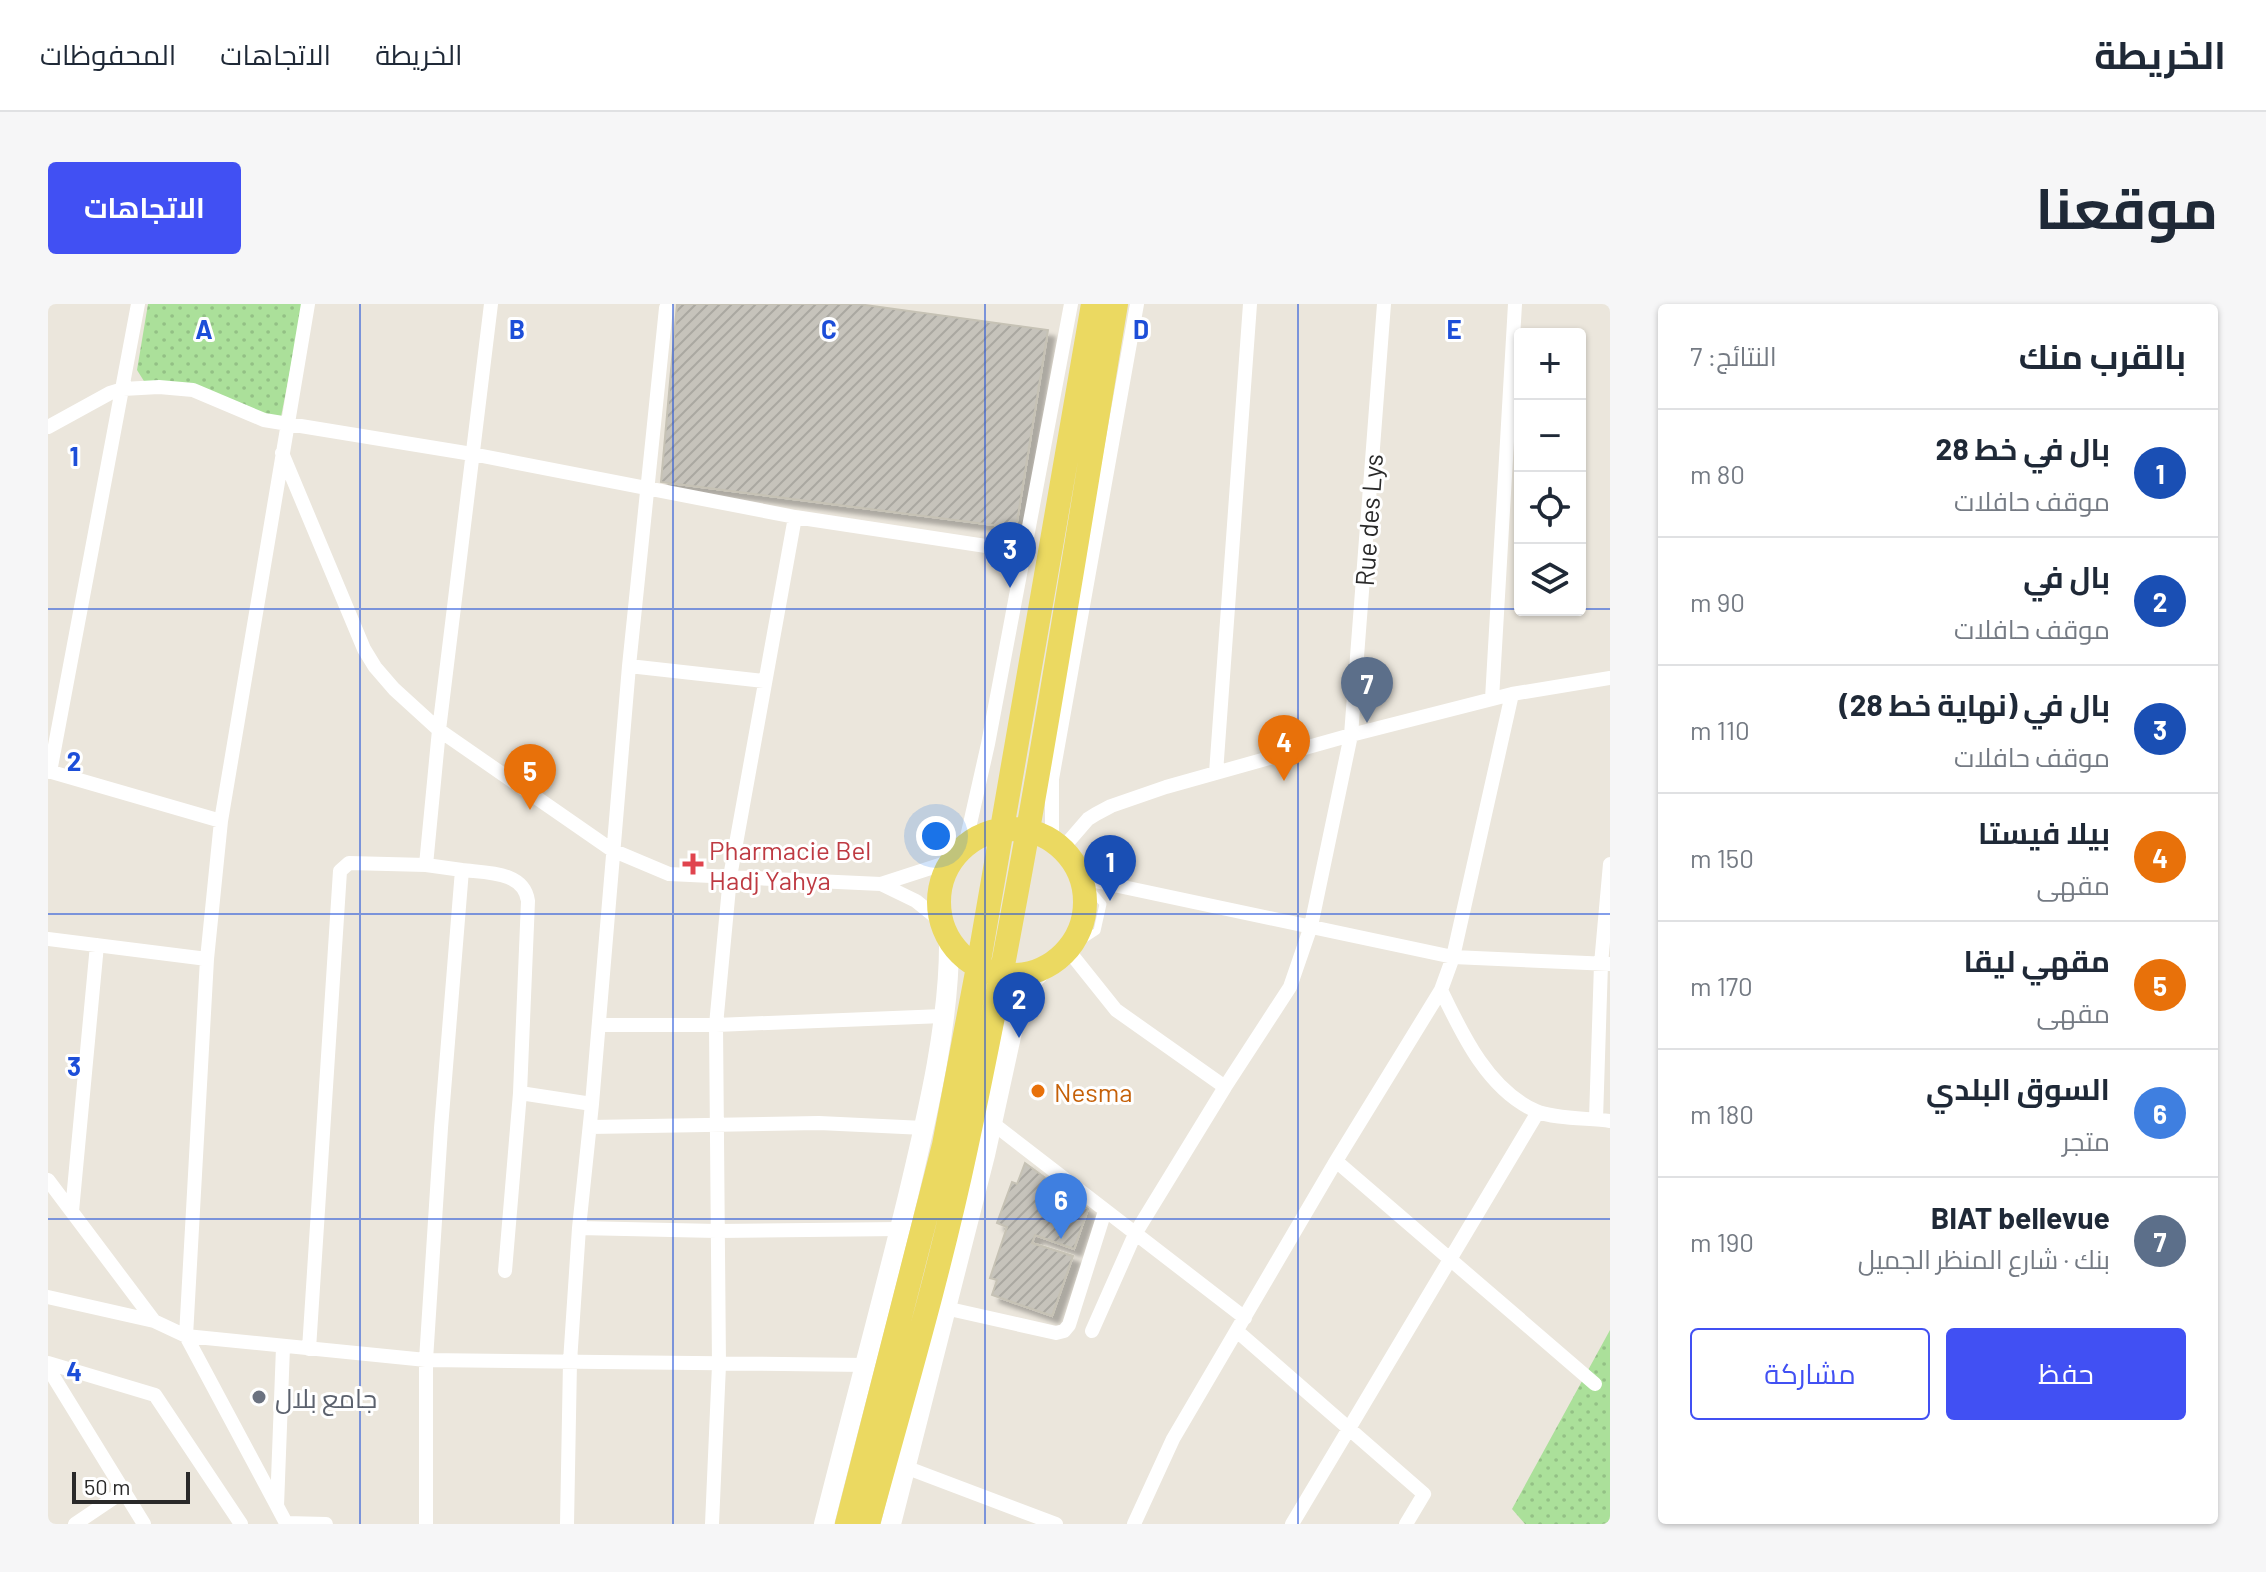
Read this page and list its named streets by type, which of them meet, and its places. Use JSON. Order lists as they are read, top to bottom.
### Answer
{
  "streets": {
    "street": ["Rue des Lys"]
  },
  "places": {
    "health": ["Pharmacie Bel Hadj Yahya"],
    "other": ["Nesma", "جامع بلال"]
  },
  "scale_bar": "50 m",
  "page": {
    "header": "الخريطة",
    "nav": ["الخريطة", "الاتجاهات", "المحفوظات"],
    "title": "موقعنا",
    "buttons": [
      "الاتجاهات",
      ["حفظ", "مشاركة"]
    ],
    "heading": ["بالقرب منك", "النتائج: 7"],
    "map_buttons": ["+", "−"],
    "list": [
      {
        "mark": "1",
        "name": "بال في خط 28",
        "note": "موقف حافلات",
        "value": "80 m"
      },
      {
        "mark": "2",
        "name": "بال في",
        "note": "موقف حافلات",
        "value": "90 m"
      },
      {
        "mark": "3",
        "name": "بال في (نهاية خط 28)",
        "note": "موقف حافلات",
        "value": "110 m"
      },
      {
        "mark": "4",
        "name": "بيلا فيستا",
        "note": "مقهى",
        "value": "150 m"
      },
      {
        "mark": "5",
        "name": "مقهي ليقا",
        "note": "مقهى",
        "value": "170 m"
      },
      {
        "mark": "6",
        "name": "السوق البلدي",
        "note": "متجر",
        "value": "180 m"
      },
      {
        "mark": "7",
        "name": "BIAT bellevue",
        "note": "بنك · شارع المنظر الجميل",
        "value": "190 m"
      }
    ],
    "pins": [
      "3",
      "7",
      "4",
      "5",
      "1",
      "2",
      "6"
    ],
    "scale": "50 m"
  },
  "grid": {
    "columns": [
      "A",
      "B",
      "C",
      "D",
      "E"
    ],
    "rows": [
      "1",
      "2",
      "3",
      "4"
    ]
  }
}
